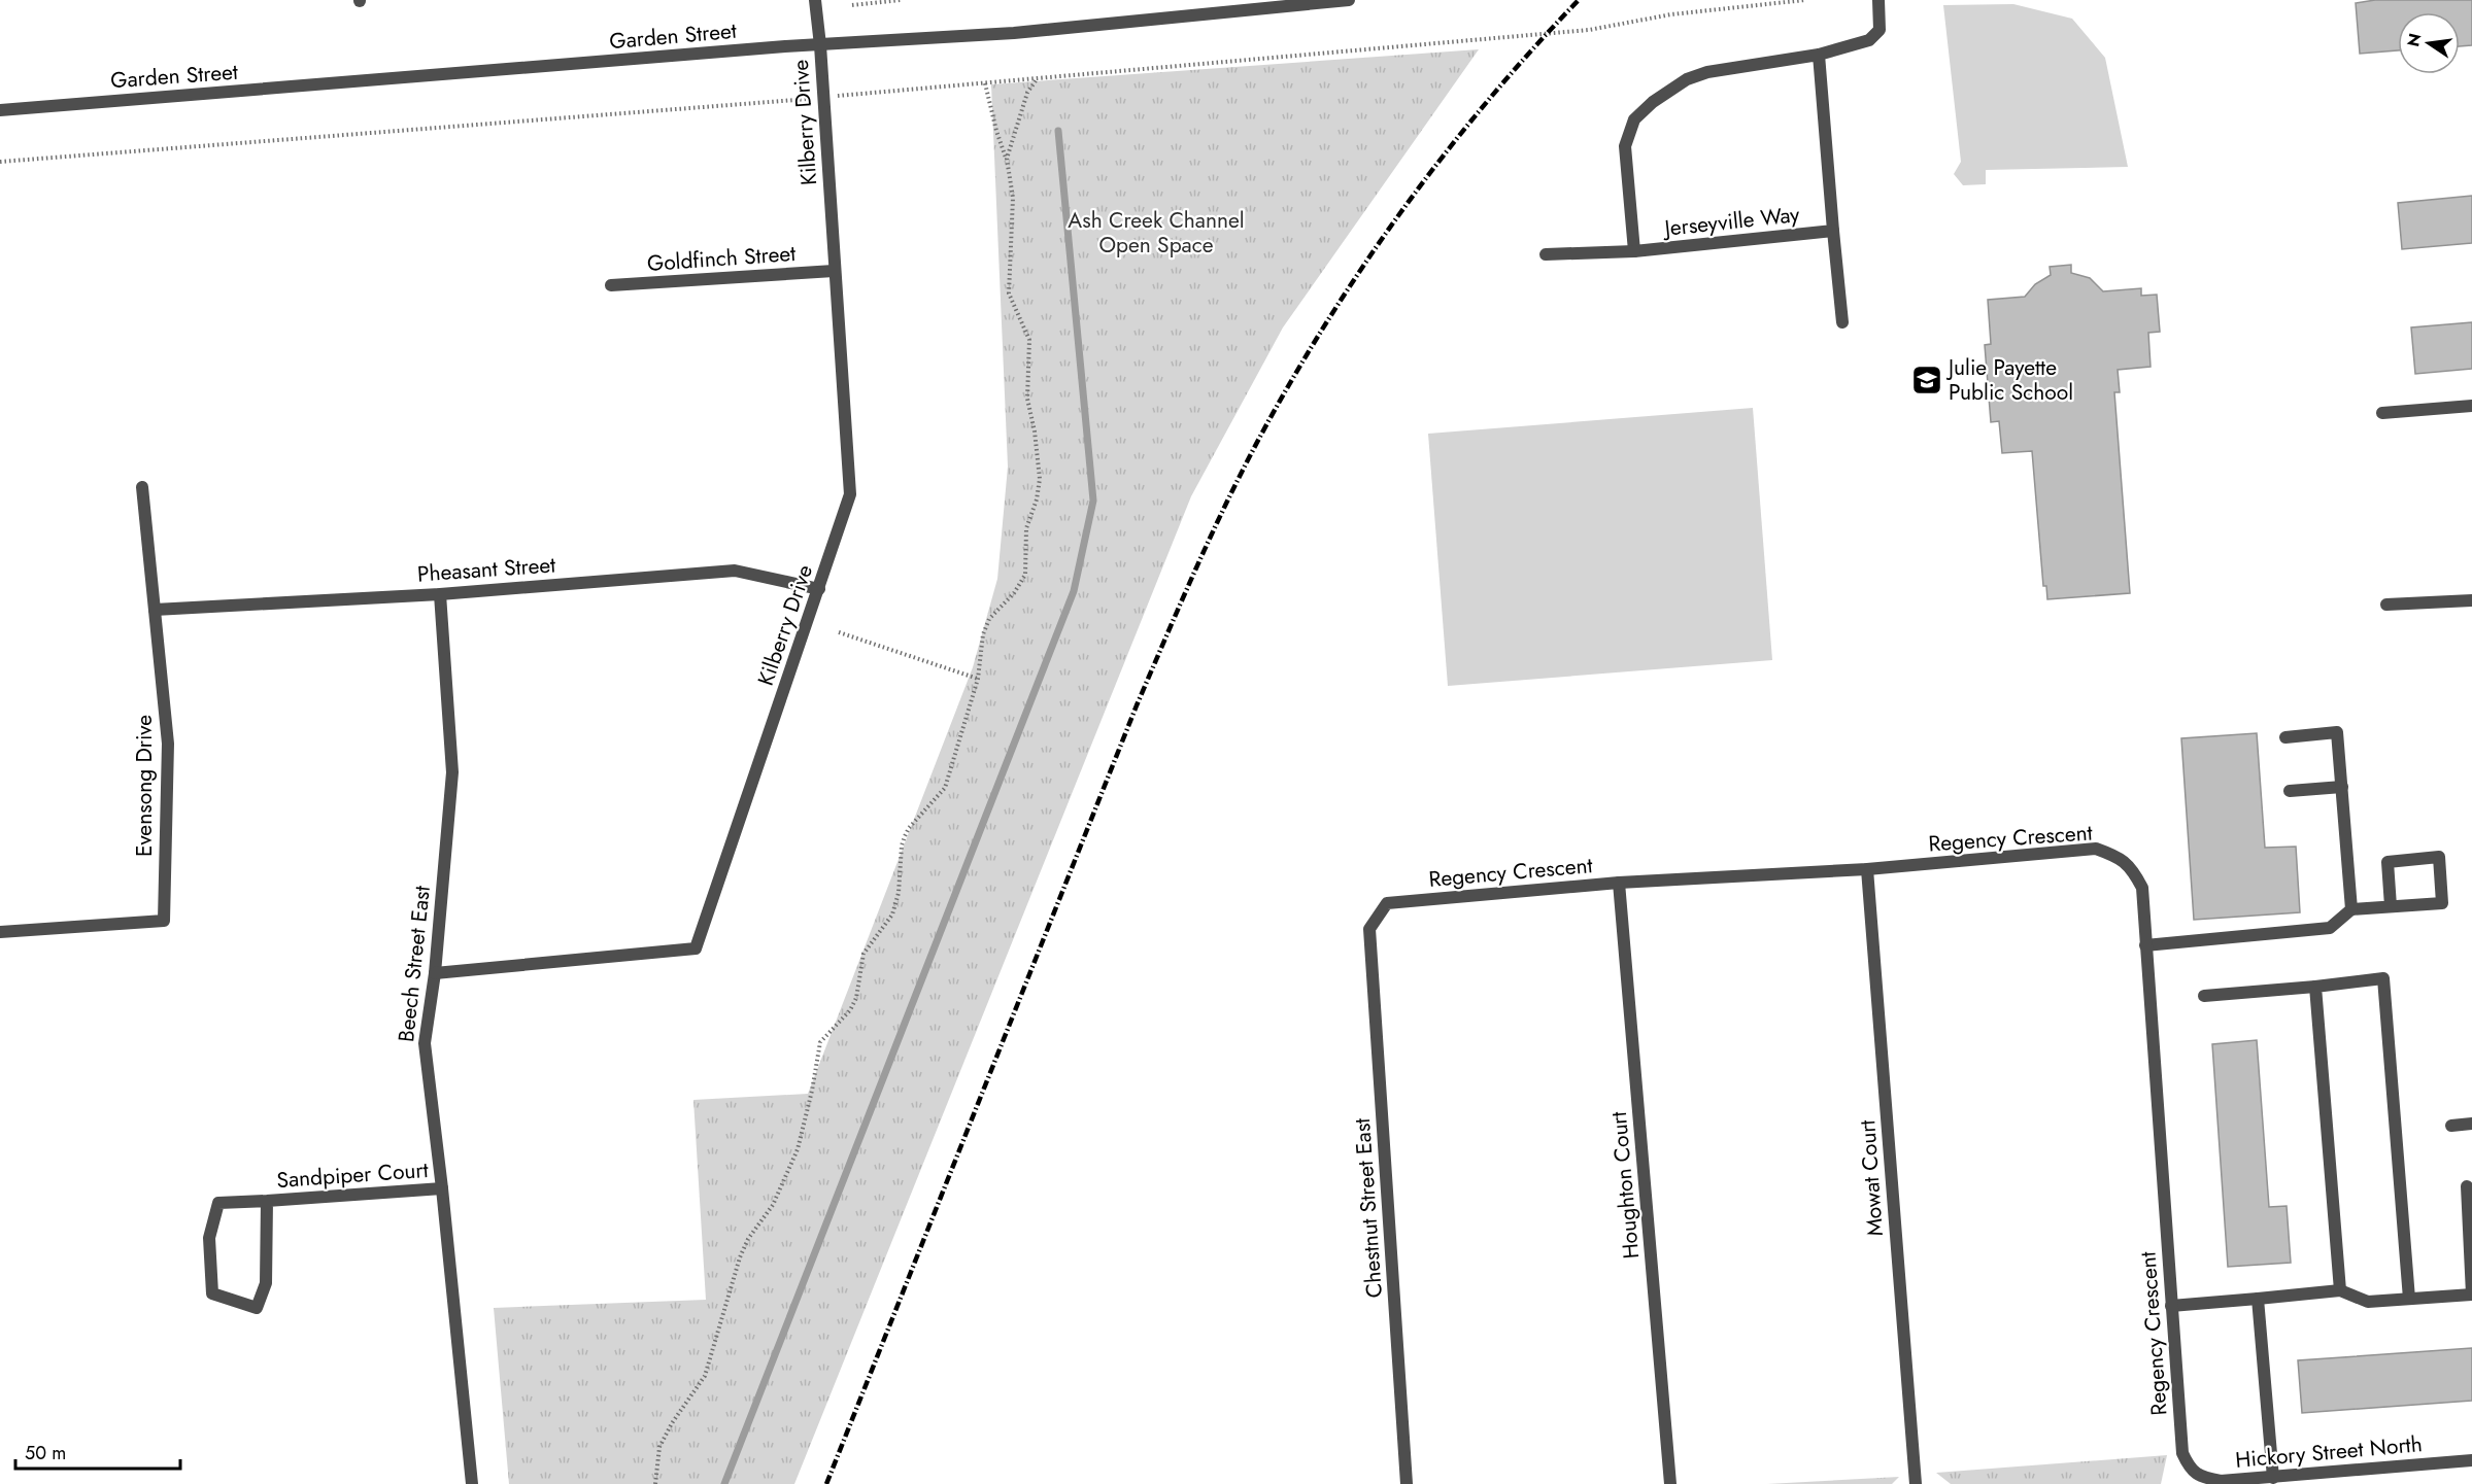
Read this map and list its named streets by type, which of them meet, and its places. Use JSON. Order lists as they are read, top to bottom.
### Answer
{
  "streets": {
    "street": [
      "Garden Street",
      "Kilberry Drive",
      "Jerseyville Way",
      "Goldfinch Street",
      "Pheasant Street",
      "Evensong Drive",
      "Regency Crescent",
      "Beech Street East",
      "Sandpiper Court",
      "Mowat Court",
      "Houghton Court",
      "Chestnut Street East",
      "Hickory Street North"
    ]
  },
  "crossings": [
    ["Garden Street", "Kilberry Drive"],
    ["Kilberry Drive", "Goldfinch Street"],
    ["Kilberry Drive", "Pheasant Street"],
    ["Kilberry Drive", "Beech Street East"],
    ["Pheasant Street", "Evensong Drive"],
    ["Pheasant Street", "Beech Street East"],
    ["Regency Crescent", "Mowat Court"],
    ["Regency Crescent", "Houghton Court"],
    ["Regency Crescent", "Chestnut Street East"],
    ["Regency Crescent", "Hickory Street North"],
    ["Beech Street East", "Sandpiper Court"]
  ],
  "parks": ["Ash Creek Channel Open Space"],
  "places": {
    "school or university": ["Julie Payette Public School"]
  },
  "scale_bar": "50 m",
  "north": "left"
}
